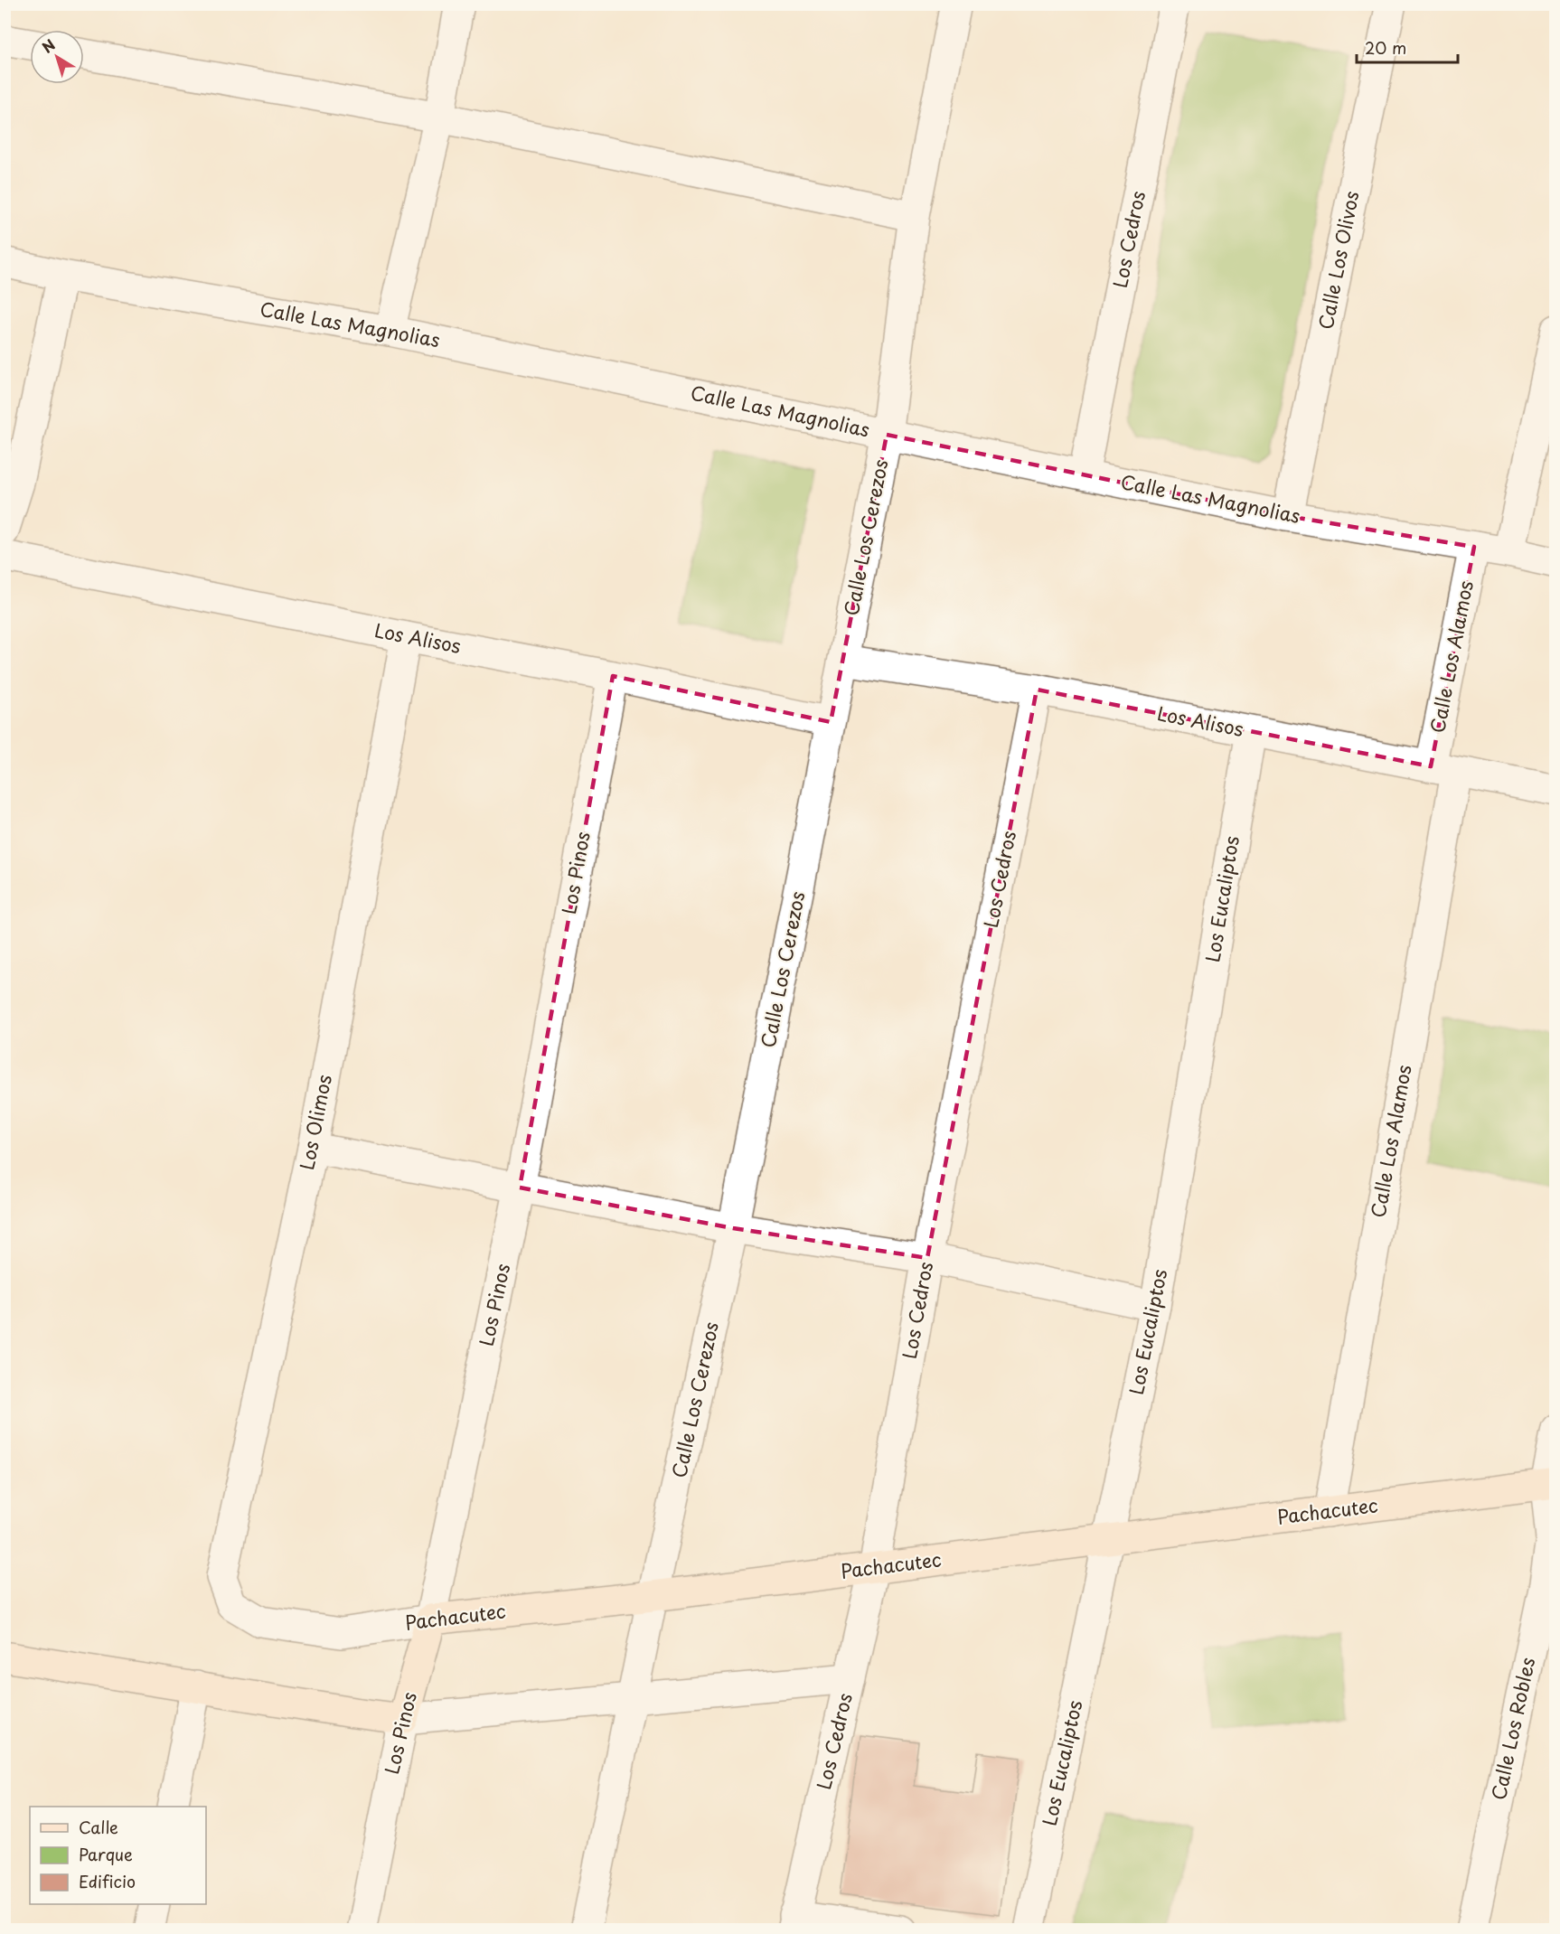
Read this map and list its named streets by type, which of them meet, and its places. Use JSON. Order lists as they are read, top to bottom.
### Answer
{
  "streets": {
    "street": [
      "Los Cedros",
      "Calle Los Olivos",
      "Calle Las Magnolias",
      "Calle Los Cerezos",
      "Los Alisos",
      "Calle Los Alamos",
      "Los Pinos",
      "Los Eucaliptos",
      "Los Olimos",
      "Pachacutec",
      "Calle Los Robles"
    ]
  },
  "crossings": [
    ["Los Cedros", "Calle Las Magnolias"],
    ["Los Cedros", "Los Alisos"],
    ["Los Cedros", "Pachacutec"],
    ["Calle Los Olivos", "Calle Las Magnolias"],
    ["Calle Las Magnolias", "Calle Los Cerezos"],
    ["Calle Las Magnolias", "Calle Los Alamos"],
    ["Calle Los Cerezos", "Los Alisos"],
    ["Calle Los Cerezos", "Pachacutec"],
    ["Los Alisos", "Calle Los Alamos"],
    ["Los Alisos", "Los Pinos"],
    ["Los Alisos", "Los Eucaliptos"],
    ["Los Alisos", "Los Olimos"],
    ["Calle Los Alamos", "Pachacutec"],
    ["Los Pinos", "Pachacutec"],
    ["Los Eucaliptos", "Pachacutec"],
    ["Los Olimos", "Pachacutec"],
    ["Pachacutec", "Calle Los Robles"]
  ],
  "legend": ["Calle", "Parque", "Edificio"],
  "scale_bar": "20 m",
  "north": "top left"
}
